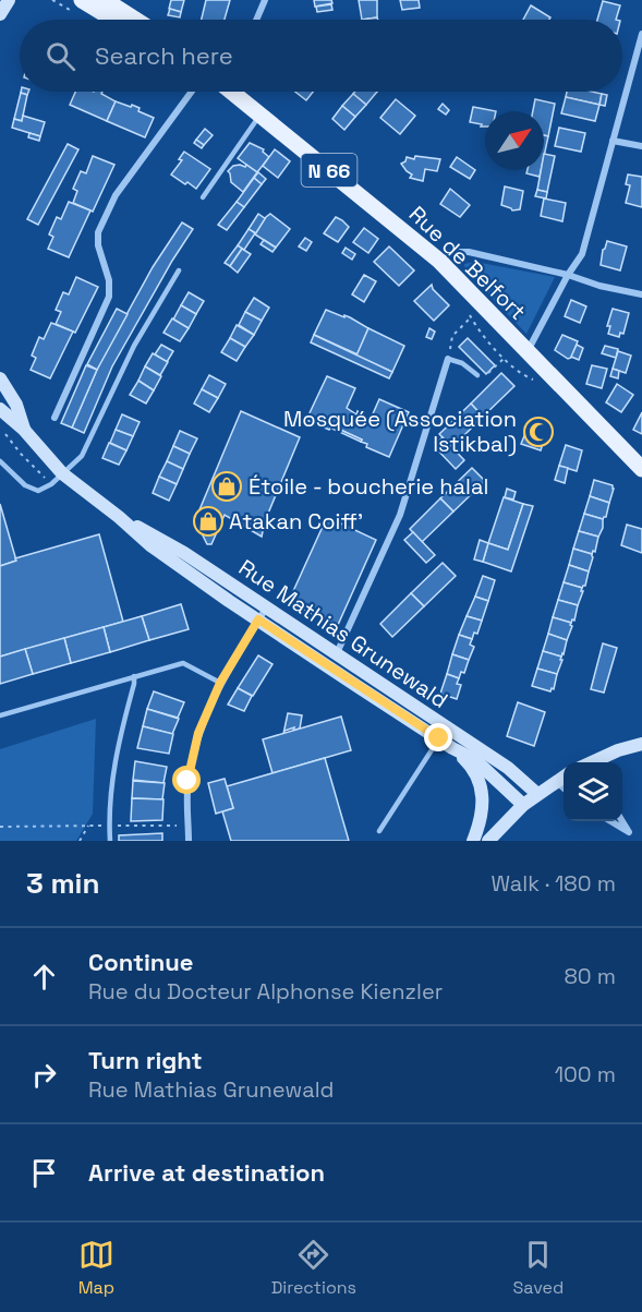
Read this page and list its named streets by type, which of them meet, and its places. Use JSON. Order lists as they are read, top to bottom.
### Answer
{
  "streets": {
    "main road": ["N 66", "Rue de Belfort"],
    "street": ["Rue Mathias Grunewald"]
  },
  "places": {
    "mosque": ["Mosquée (Association Istikbal)"],
    "shop": ["Étoile - boucherie halal", "Atakan Coiff'"]
  },
  "north": "top right",
  "page": {
    "search": "Search here",
    "heading": ["3 min", "Walk · 180 m"],
    "list": [
      ["Continue", "Rue du Docteur Alphonse Kienzler", "80 m"],
      ["Turn right", "Rue Mathias Grunewald", "100 m"],
      "Arrive at destination"
    ],
    "nav": ["Map", "Directions", "Saved"]
  }
}
